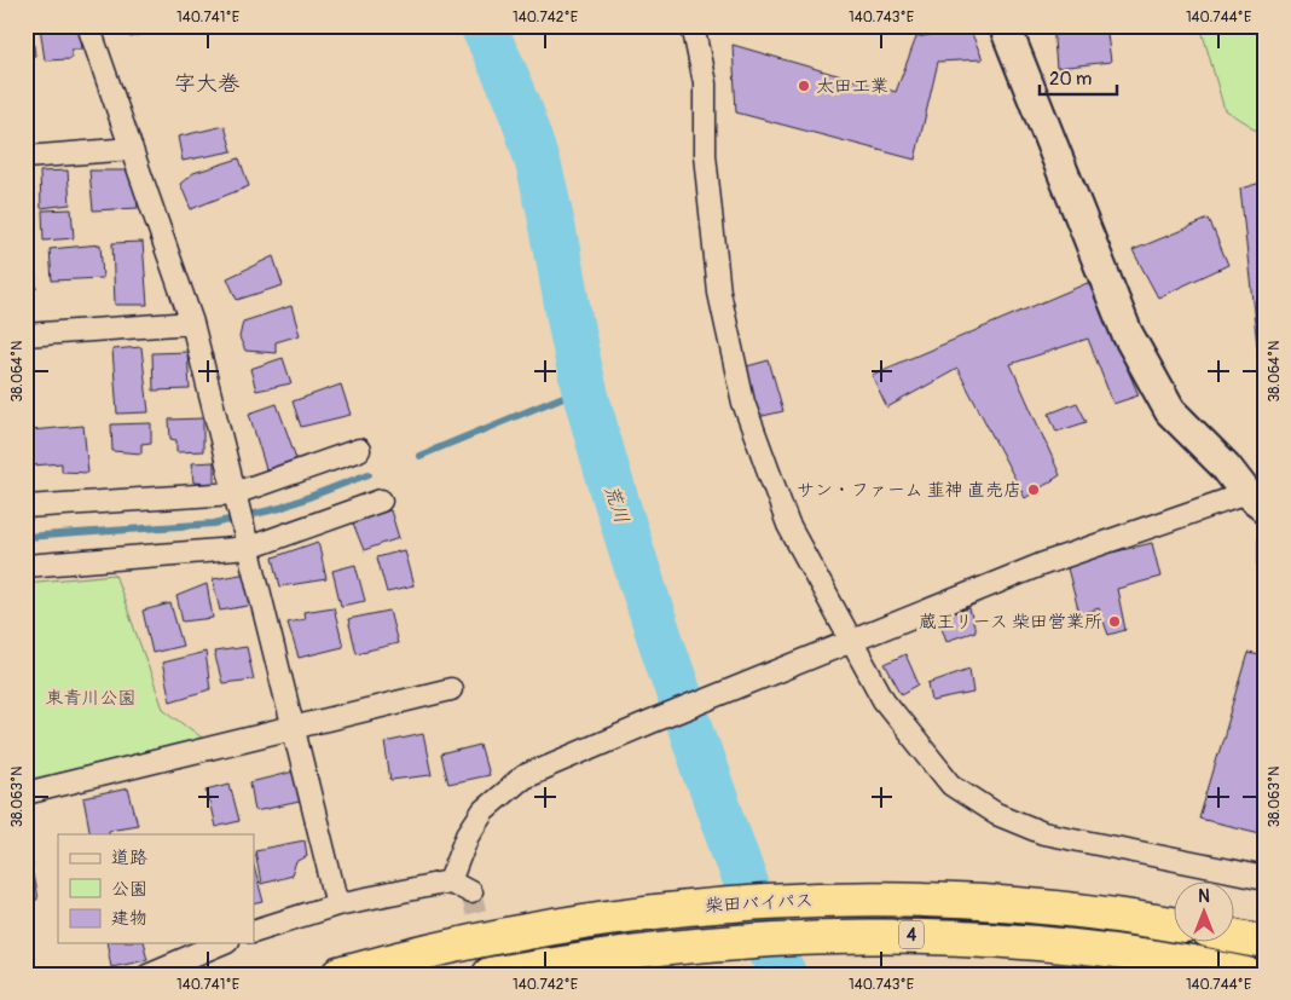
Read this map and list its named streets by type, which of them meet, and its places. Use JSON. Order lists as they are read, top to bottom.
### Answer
{
  "streets": {
    "highway": ["柴田バイパス", "4"]
  },
  "districts": ["字大巻"],
  "water": ["荒川"],
  "parks": ["東青川公園"],
  "places": ["太田工業", "サン・ファーム 韮神 直売店", "蔵王リース 柴田営業所"],
  "legend": ["道路", "公園", "建物"],
  "scale_bar": "20 m",
  "north": "top",
  "coordinates": [
    "140.741°E",
    "140.742°E",
    "140.743°E",
    "140.744°E",
    "38.064°N",
    "38.063°N"
  ]
}
